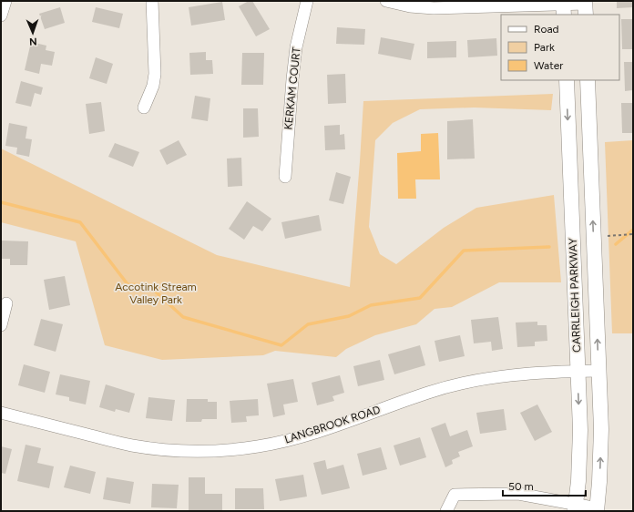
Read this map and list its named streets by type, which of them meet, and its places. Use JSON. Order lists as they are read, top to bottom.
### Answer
{
  "streets": {
    "street": ["KERKAM COURT", "CARRLEIGH PARKWAY", "LANGBROOK ROAD"]
  },
  "crossings": [
    ["CARRLEIGH PARKWAY", "LANGBROOK ROAD"]
  ],
  "parks": ["Accotink Stream Valley Park"],
  "legend": ["Road", "Park", "Water"],
  "scale_bar": "50 m",
  "north": "bottom"
}
